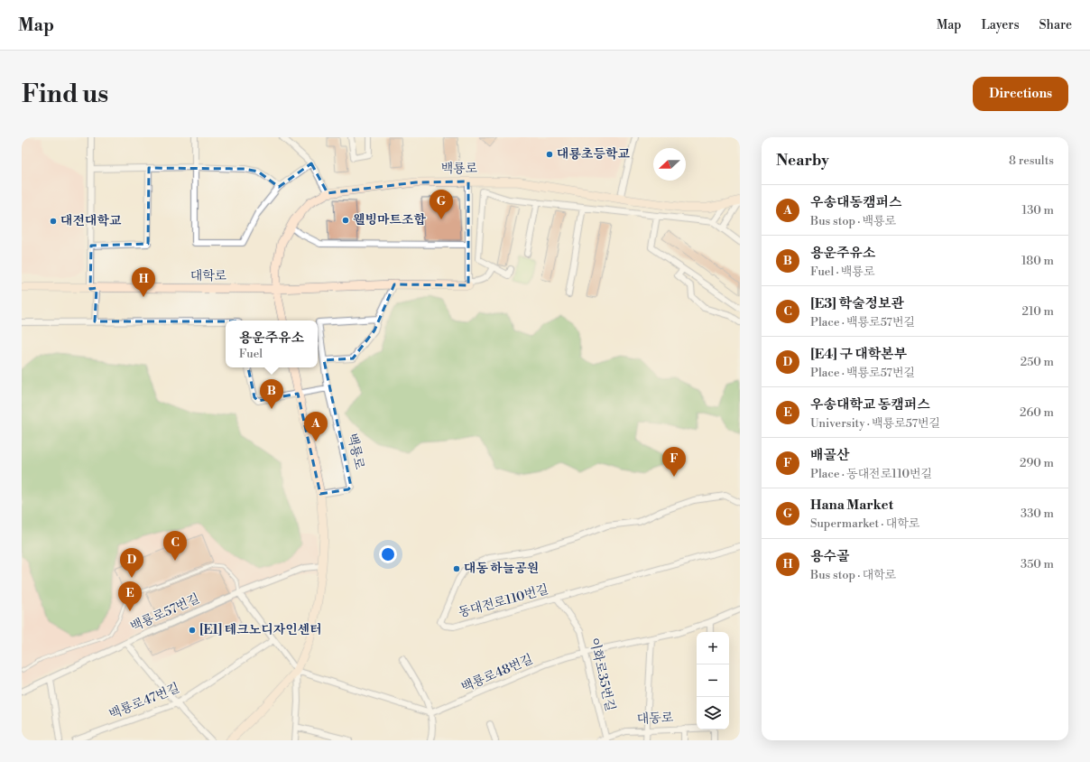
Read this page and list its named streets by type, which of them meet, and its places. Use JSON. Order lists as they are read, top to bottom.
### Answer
{
  "streets": {
    "main road": ["백룡로", "대학로"],
    "street": [
      "동대전로110번길",
      "백룡로57번길",
      "백룡로48번길",
      "이화로35번길",
      "백룡로47번길",
      "대동로"
    ]
  },
  "crossings": [
    ["백룡로", "대학로"],
    ["동대전로110번길", "이화로35번길"],
    ["백룡로48번길", "이화로35번길"],
    ["이화로35번길", "대동로"]
  ],
  "places": [
    "대룡초등학교",
    "웰빙마트조합",
    "대전대학교",
    "대동 하늘공원",
    "[E1] 테크노디자인센터"
  ],
  "north": "left",
  "page": {
    "header": "Map",
    "nav": ["Map", "Layers", "Share"],
    "buttons": "Directions",
    "title": "Find us",
    "heading": ["Nearby", "8 results"],
    "list": [
      {
        "mark": "A",
        "name": "우송대동캠퍼스",
        "note": "Bus stop · 백룡로",
        "value": "130 m"
      },
      {
        "mark": "B",
        "name": "용운주유소",
        "note": "Fuel · 백룡로",
        "value": "180 m"
      },
      {
        "mark": "C",
        "name": "[E3] 학술정보관",
        "note": "Place · 백룡로57번길",
        "value": "210 m"
      },
      {
        "mark": "D",
        "name": "[E4] 구 대학본부",
        "note": "Place · 백룡로57번길",
        "value": "250 m"
      },
      {
        "mark": "E",
        "name": "우송대학교 동캠퍼스",
        "note": "University · 백룡로57번길",
        "value": "260 m"
      },
      {
        "mark": "F",
        "name": "배골산",
        "note": "Place · 동대전로110번길",
        "value": "290 m"
      },
      {
        "mark": "G",
        "name": "Hana Market",
        "note": "Supermarket · 대학로",
        "value": "330 m"
      },
      {
        "mark": "H",
        "name": "용수골",
        "note": "Bus stop · 대학로",
        "value": "350 m"
      }
    ],
    "pins": [
      "G",
      "H",
      "B",
      "A",
      "F",
      "C",
      "D",
      "E"
    ],
    "popup": ["용운주유소", "Fuel"],
    "map_buttons": ["+", "−"]
  }
}
